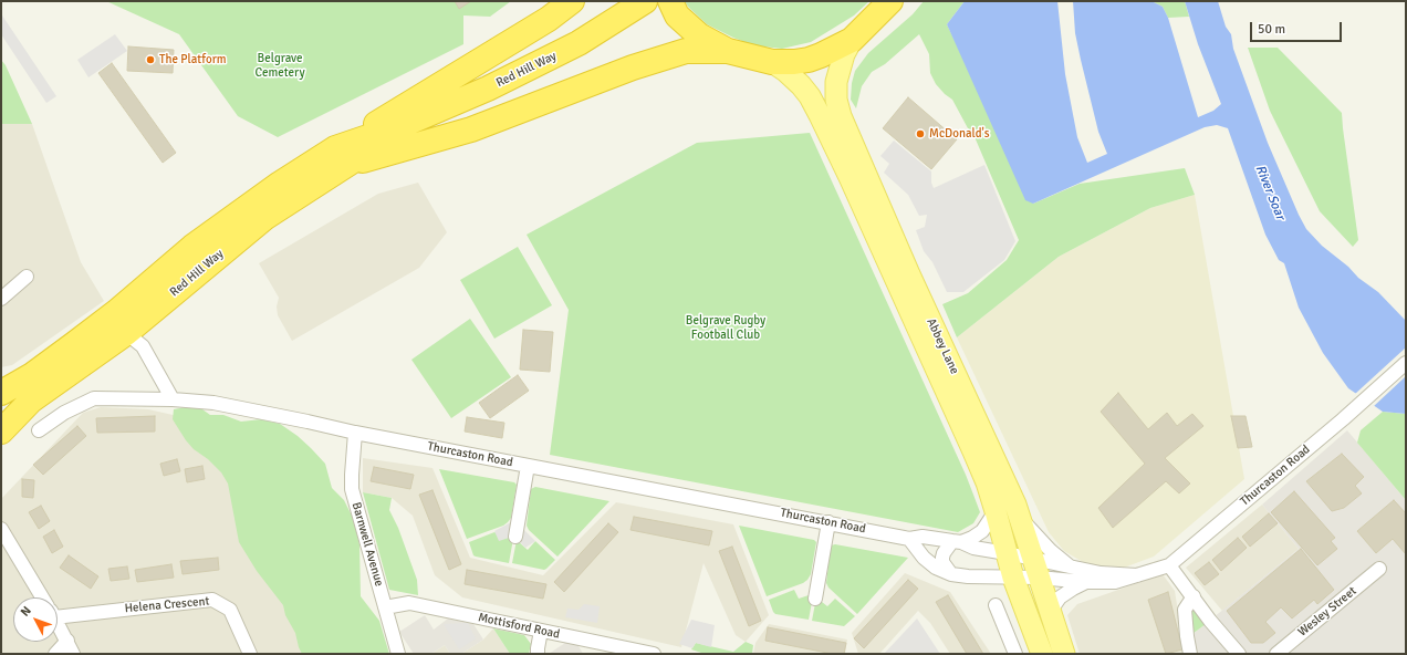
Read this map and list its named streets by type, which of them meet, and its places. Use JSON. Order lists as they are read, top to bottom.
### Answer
{
  "streets": {
    "highway": ["Red Hill Way"],
    "main road": ["Abbey Lane"],
    "street": [
      "Thurcaston Road",
      "Barnwell Avenue",
      "Helena Crescent",
      "Wesley Street",
      "Mottisford Road"
    ]
  },
  "crossings": [
    ["Abbey Lane", "Thurcaston Road"],
    ["Thurcaston Road", "Barnwell Avenue"],
    ["Barnwell Avenue", "Mottisford Road"]
  ],
  "water": ["River Soar"],
  "parks": ["Belgrave Cemetery", "Belgrave Rugby Football Club"],
  "places": ["The Platform", "McDonald's"],
  "scale_bar": "50 m",
  "north": "top left"
}
